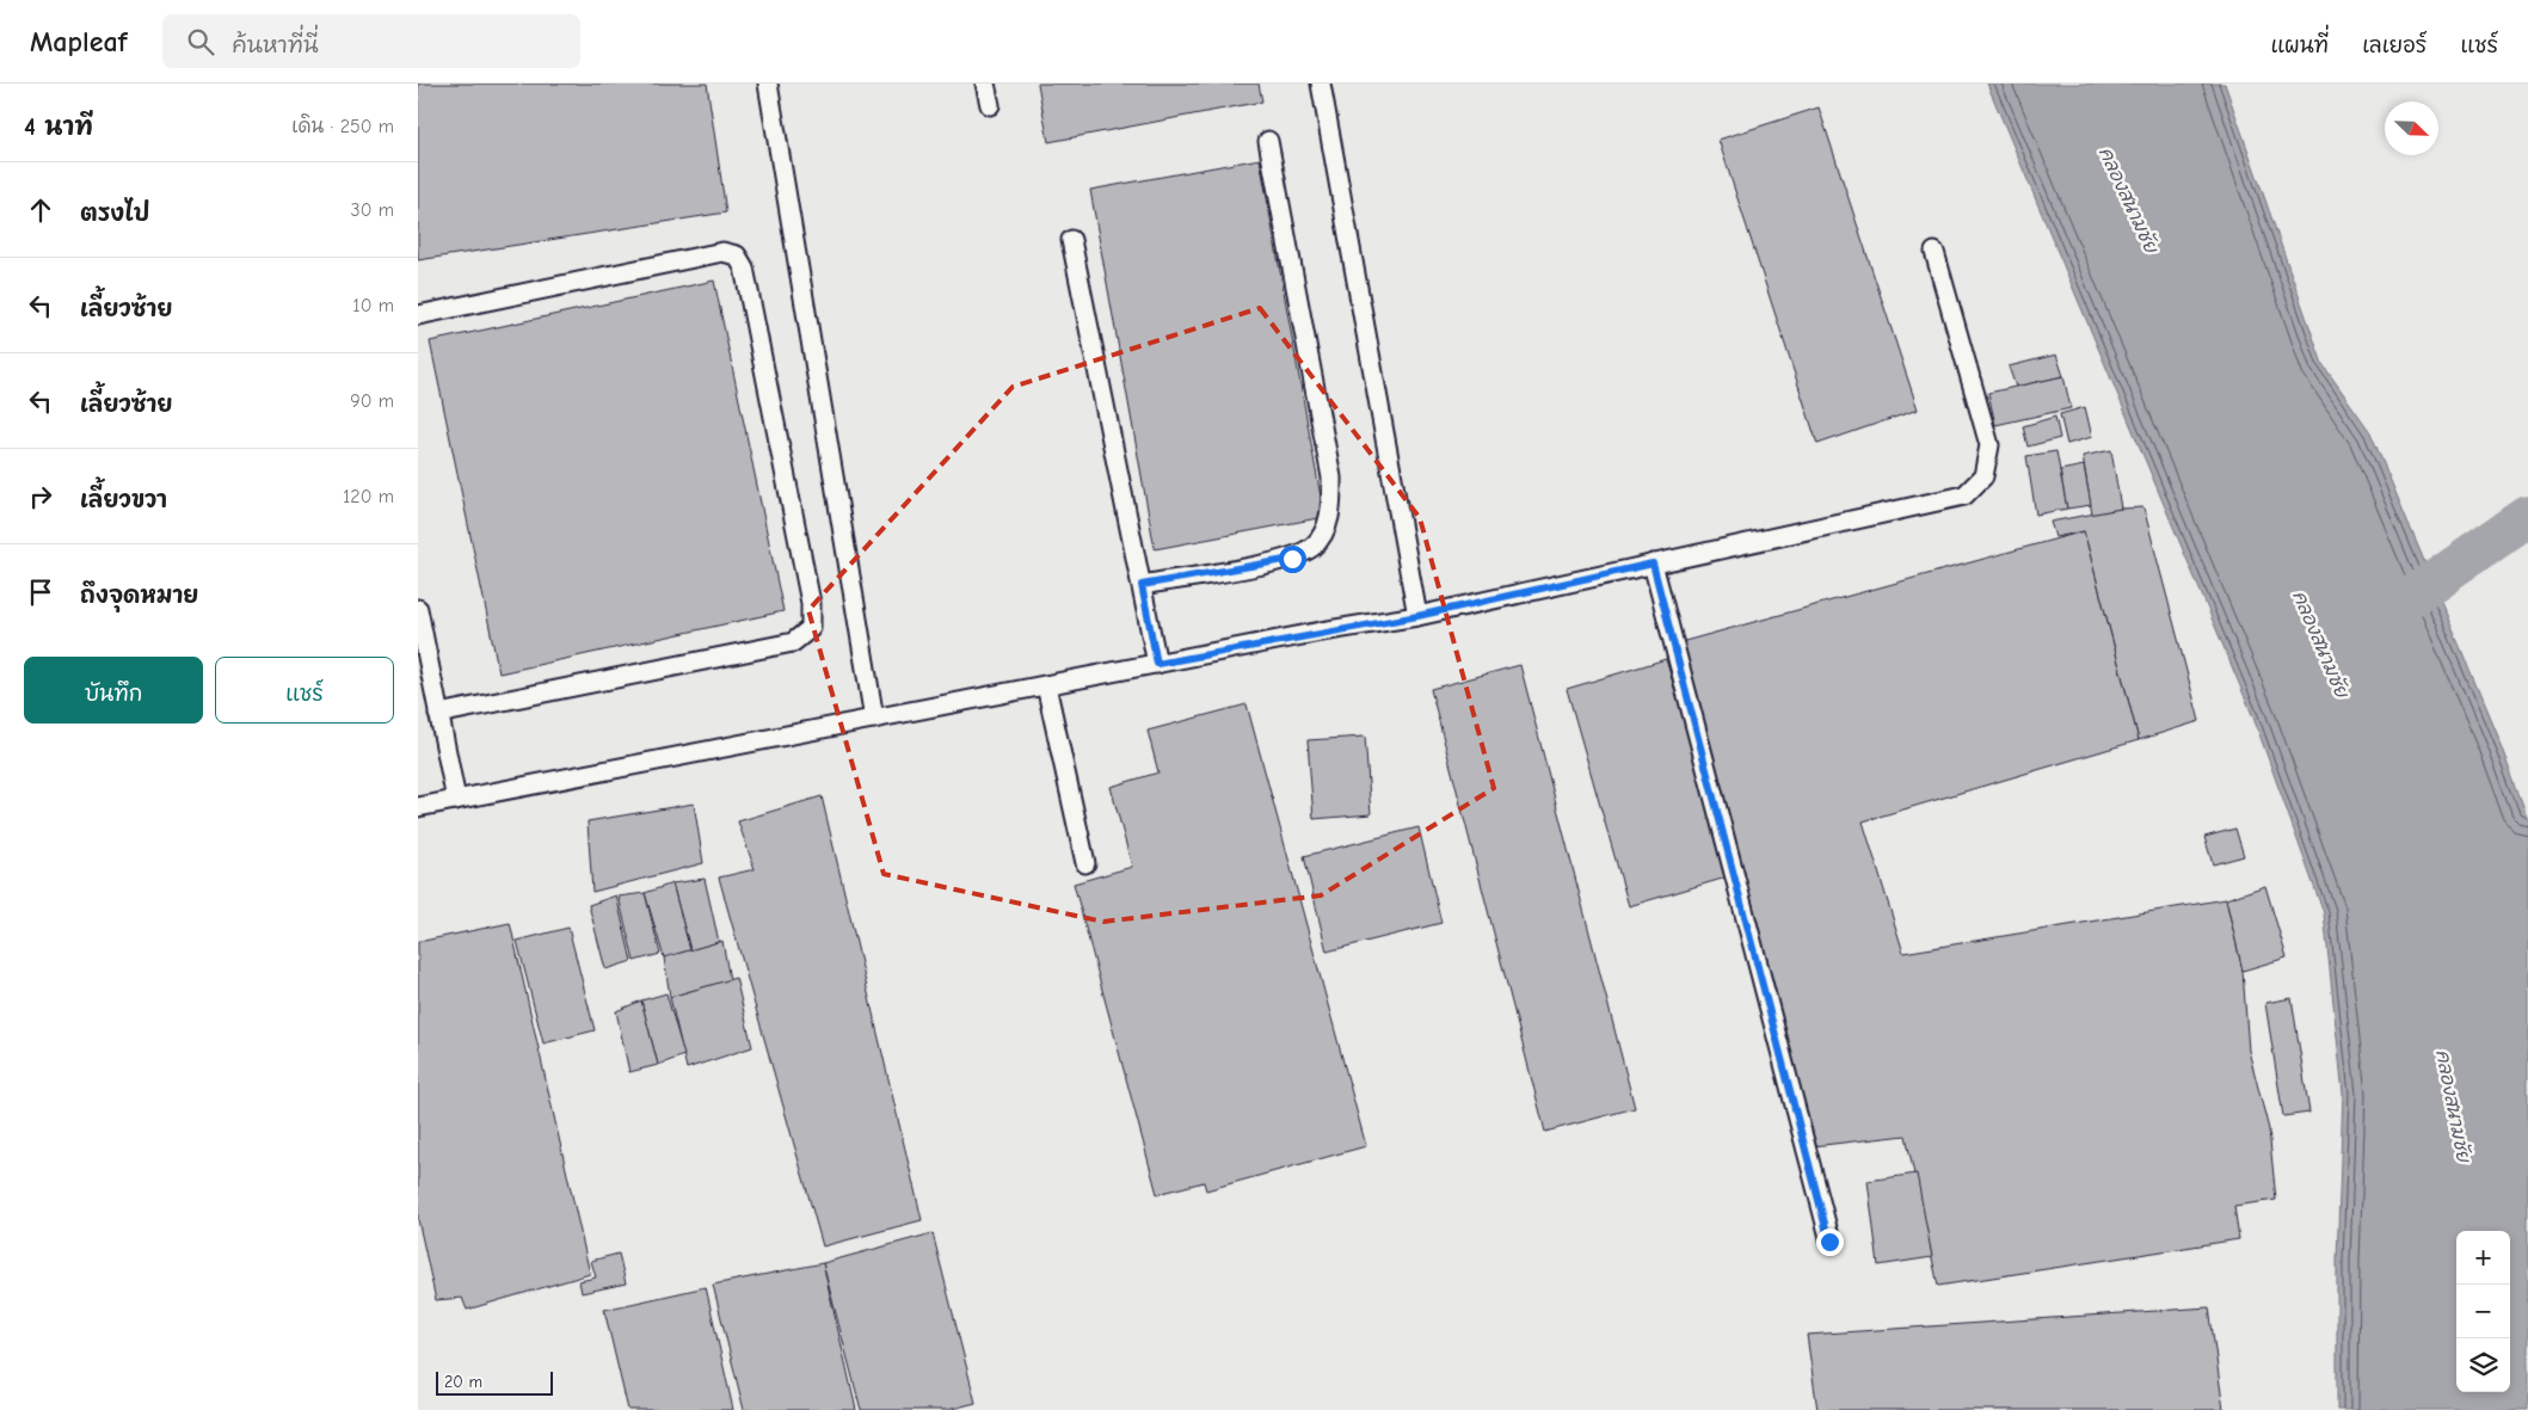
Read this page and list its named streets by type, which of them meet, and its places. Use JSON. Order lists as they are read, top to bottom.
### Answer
{
  "water": ["คลองสนามชัย"],
  "scale_bar": "20 m",
  "north": "bottom right",
  "page": {
    "header": "Mapleaf",
    "search": "ค้นหาที่นี่",
    "nav": ["แผนที่", "เลเยอร์", "แชร์"],
    "heading": ["4 นาที", "เดิน · 250 m"],
    "list": [
      ["ตรงไป", "30 m"],
      ["เลี้ยวซ้าย", "10 m"],
      ["เลี้ยวซ้าย", "90 m"],
      ["เลี้ยวขวา", "120 m"],
      "ถึงจุดหมาย"
    ],
    "buttons": ["บันทึก", "แชร์"],
    "map_buttons": ["+", "−"],
    "scale": "20 m"
  }
}
